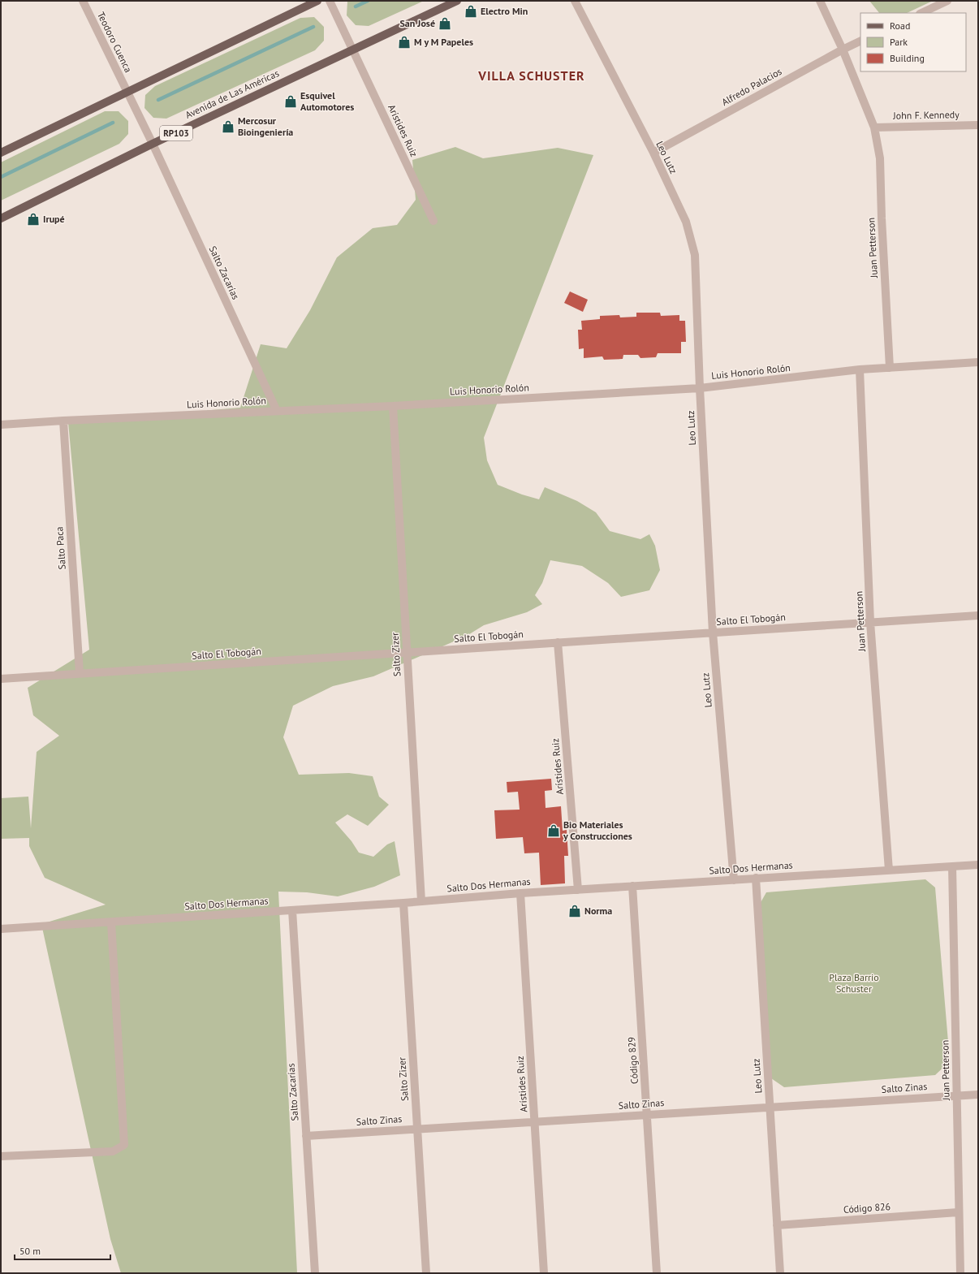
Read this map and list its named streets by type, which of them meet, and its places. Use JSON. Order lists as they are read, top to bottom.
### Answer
{
  "streets": {
    "main road": ["Avenida de Las Américas", "RP103"],
    "street": [
      "Teodoro Cuenca",
      "Alfredo Palacios",
      "John F. Kennedy",
      "Arístides Ruiz",
      "Leo Lutz",
      "Juan Petterson",
      "Salto Zacarías",
      "Luis Honorio Rolón",
      "Salto Paca",
      "Salto El Tobogán",
      "Salto Zizer",
      "Salto Dos Hermanas",
      "Código 829",
      "Salto Zinas",
      "Código 826"
    ]
  },
  "crossings": [
    ["Teodoro Cuenca", "Avenida de Las Américas"],
    ["Teodoro Cuenca", "Salto Zacarías"],
    ["Alfredo Palacios", "Leo Lutz"],
    ["Alfredo Palacios", "Juan Petterson"],
    ["Avenida de Las Américas", "Arístides Ruiz"],
    ["Avenida de Las Américas", "Salto Zacarías"],
    ["John F. Kennedy", "Juan Petterson"],
    ["Arístides Ruiz", "Salto El Tobogán"],
    ["Arístides Ruiz", "Salto Dos Hermanas"],
    ["Arístides Ruiz", "Salto Zinas"],
    ["Leo Lutz", "Luis Honorio Rolón"],
    ["Leo Lutz", "Salto El Tobogán"],
    ["Leo Lutz", "Salto Dos Hermanas"],
    ["Leo Lutz", "Salto Zinas"],
    ["Leo Lutz", "Código 826"],
    ["Juan Petterson", "Luis Honorio Rolón"],
    ["Juan Petterson", "Salto El Tobogán"],
    ["Juan Petterson", "Salto Dos Hermanas"],
    ["Juan Petterson", "Salto Zinas"],
    ["Juan Petterson", "Código 826"],
    ["Salto Zacarías", "Luis Honorio Rolón"],
    ["Salto Zacarías", "Salto Dos Hermanas"],
    ["Salto Zacarías", "Salto Zinas"],
    ["Luis Honorio Rolón", "Salto Paca"],
    ["Luis Honorio Rolón", "Salto Zizer"],
    ["Salto Paca", "Salto El Tobogán"],
    ["Salto El Tobogán", "Salto Zizer"],
    ["Salto Zizer", "Salto Dos Hermanas"],
    ["Salto Zizer", "Salto Zinas"],
    ["Salto Dos Hermanas", "Código 829"],
    ["Código 829", "Salto Zinas"]
  ],
  "districts": ["VILLA SCHUSTER"],
  "parks": ["Plaza Barrio Schuster"],
  "places": {
    "shop": [
      "Electro Min",
      "San José",
      "M y M Papeles",
      "Esquivel Automotores",
      "Mercosur Bioingeniería",
      "Irupé",
      "Bio Materiales y Construcciones",
      "Norma"
    ]
  },
  "legend": ["Road", "Park", "Building"],
  "scale_bar": "50 m"
}
